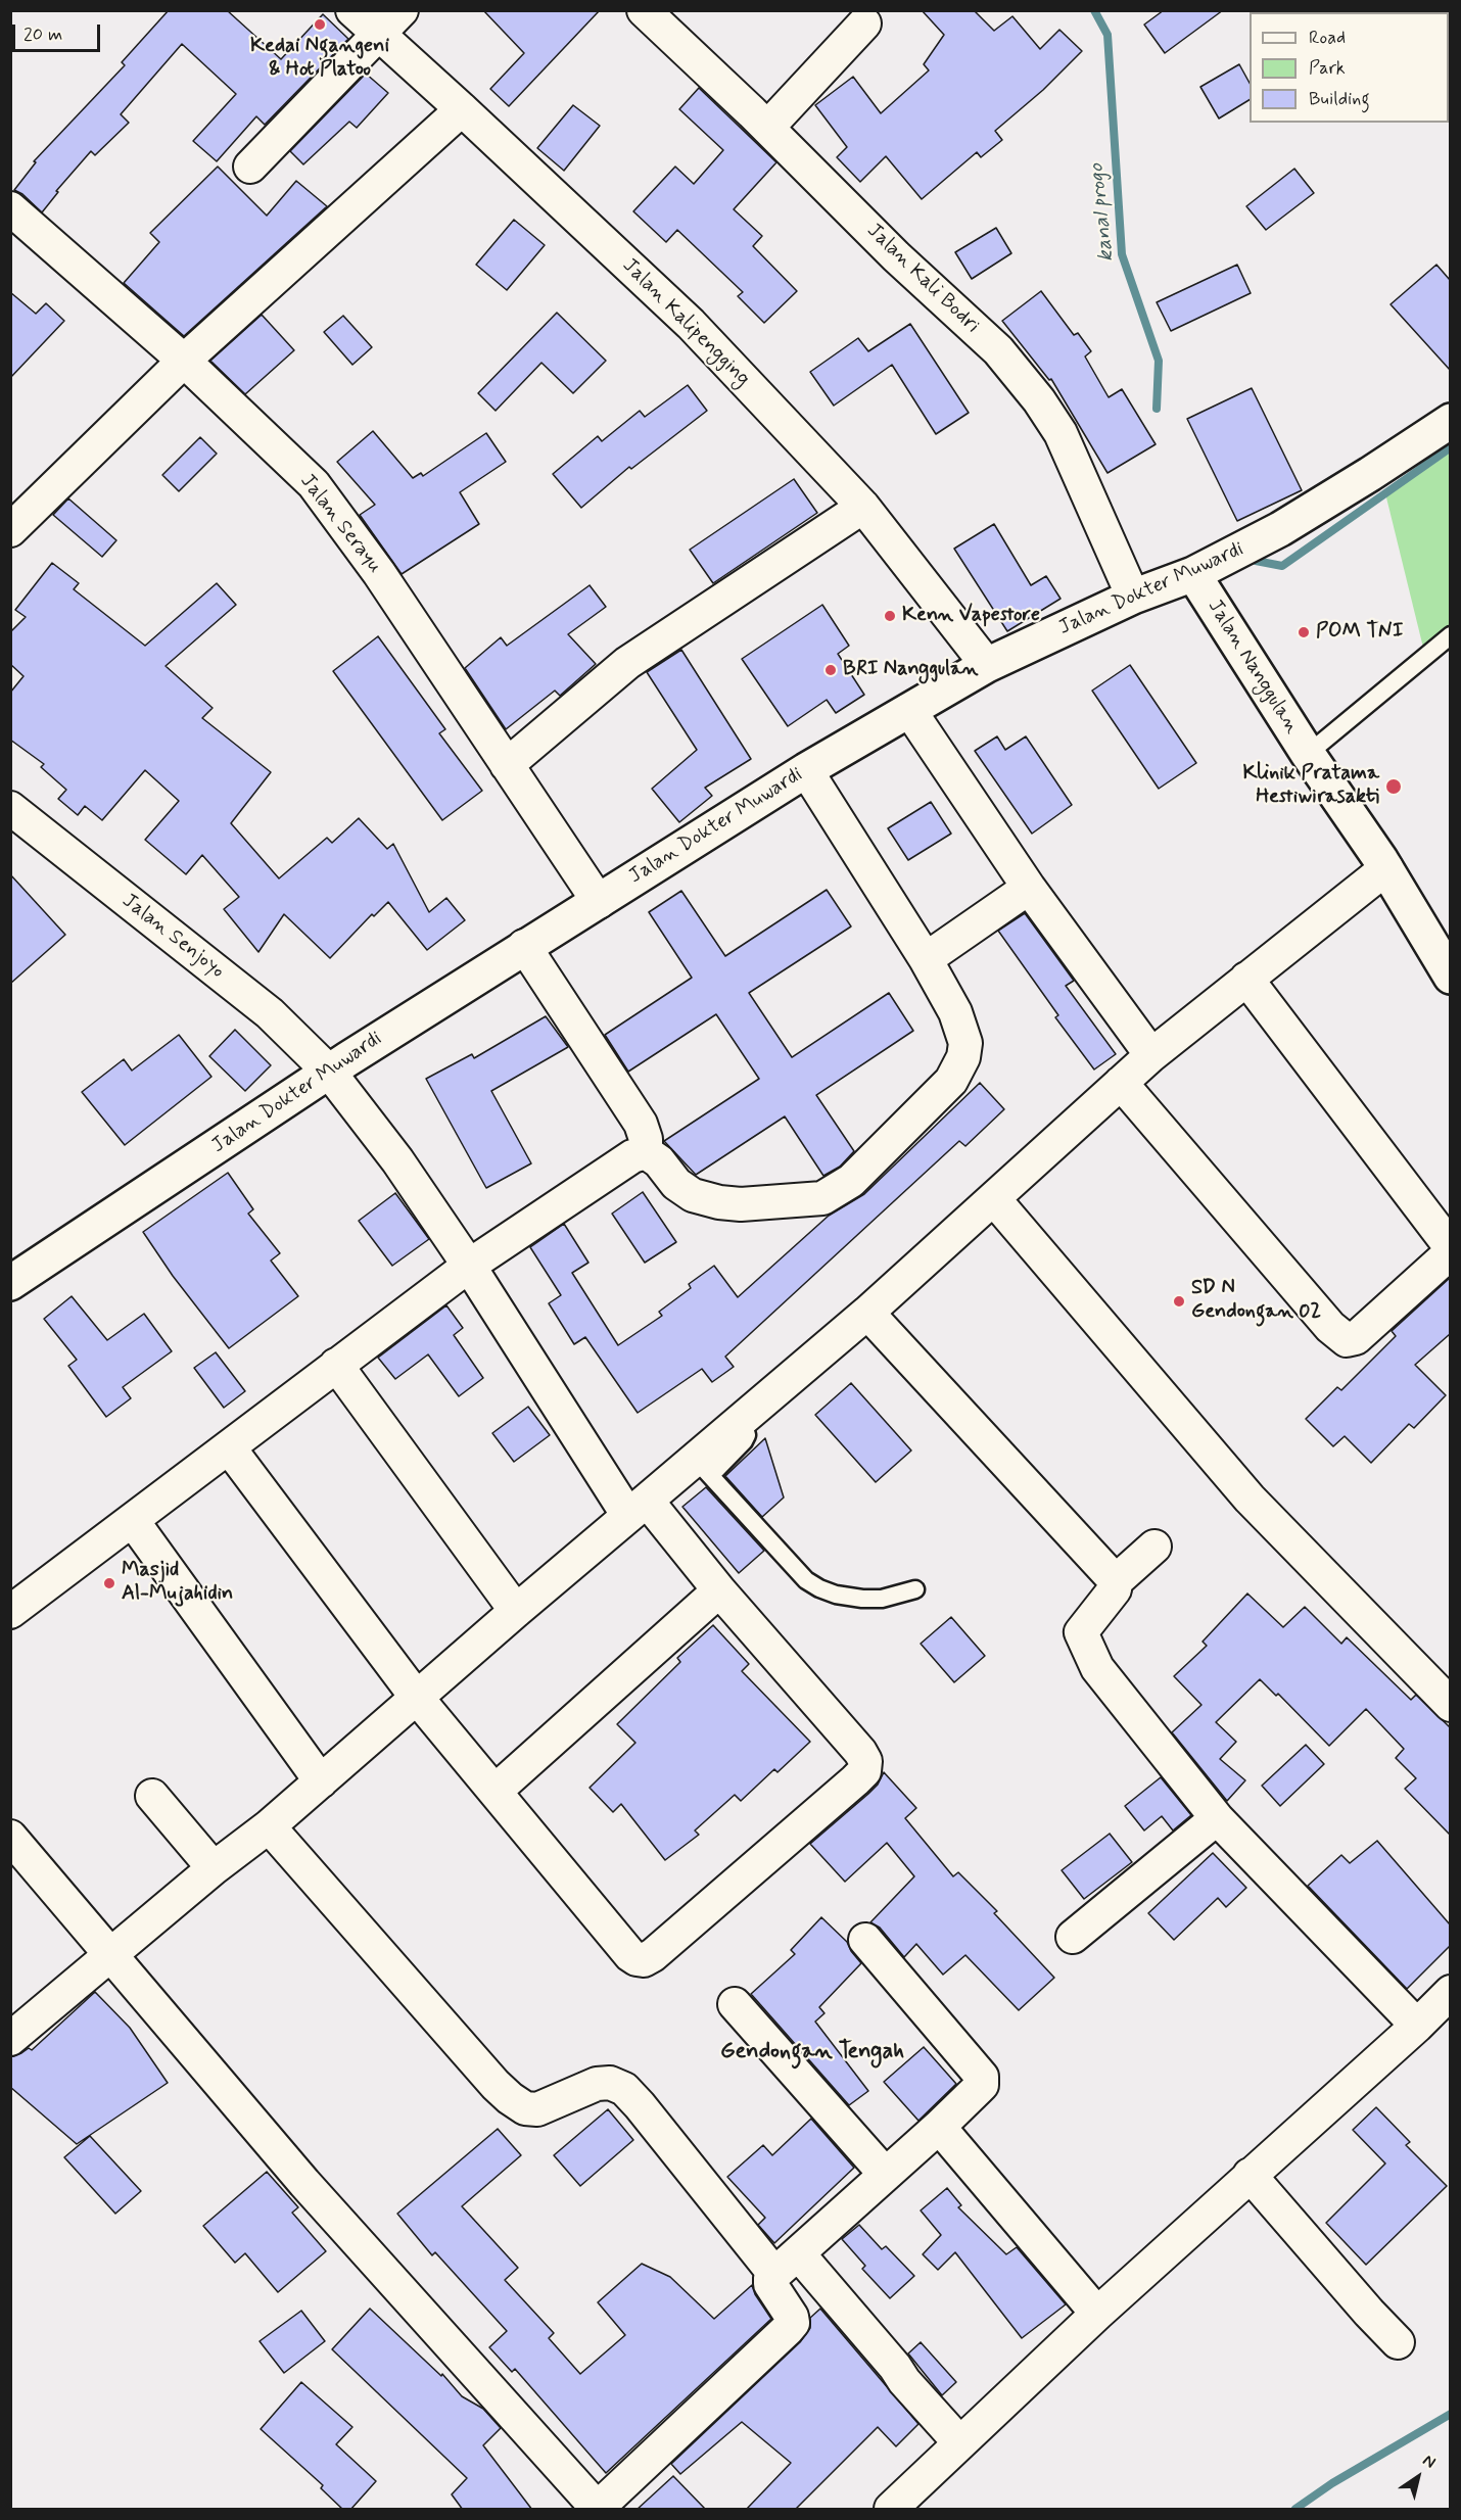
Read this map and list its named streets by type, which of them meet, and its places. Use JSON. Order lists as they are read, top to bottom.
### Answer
{
  "streets": {
    "street": [
      "Jalan Kali Bodri",
      "Jalan Kalipengging",
      "Jalan Serayu",
      "Jalan Dokter Muwardi",
      "Jalan Nanggulan",
      "Jalan Senjoyo"
    ]
  },
  "crossings": [
    ["Jalan Kali Bodri", "Jalan Dokter Muwardi"],
    ["Jalan Kalipengging", "Jalan Dokter Muwardi"],
    ["Jalan Serayu", "Jalan Dokter Muwardi"],
    ["Jalan Dokter Muwardi", "Jalan Nanggulan"],
    ["Jalan Dokter Muwardi", "Jalan Senjoyo"]
  ],
  "districts": ["Gendongan Tengah"],
  "water": ["kanal progo"],
  "places": [
    "Kedai Ngangeni & Hot Platoo",
    "Kenn Vapestore",
    "POM TNI",
    "BRI Nanggulan",
    "Klinik Pratama Hestiwirasakti",
    "SD N Gendongan 02",
    "Masjid Al-Mujahidin"
  ],
  "legend": ["Road", "Park", "Building"],
  "scale_bar": "20 m",
  "north": "top right"
}
